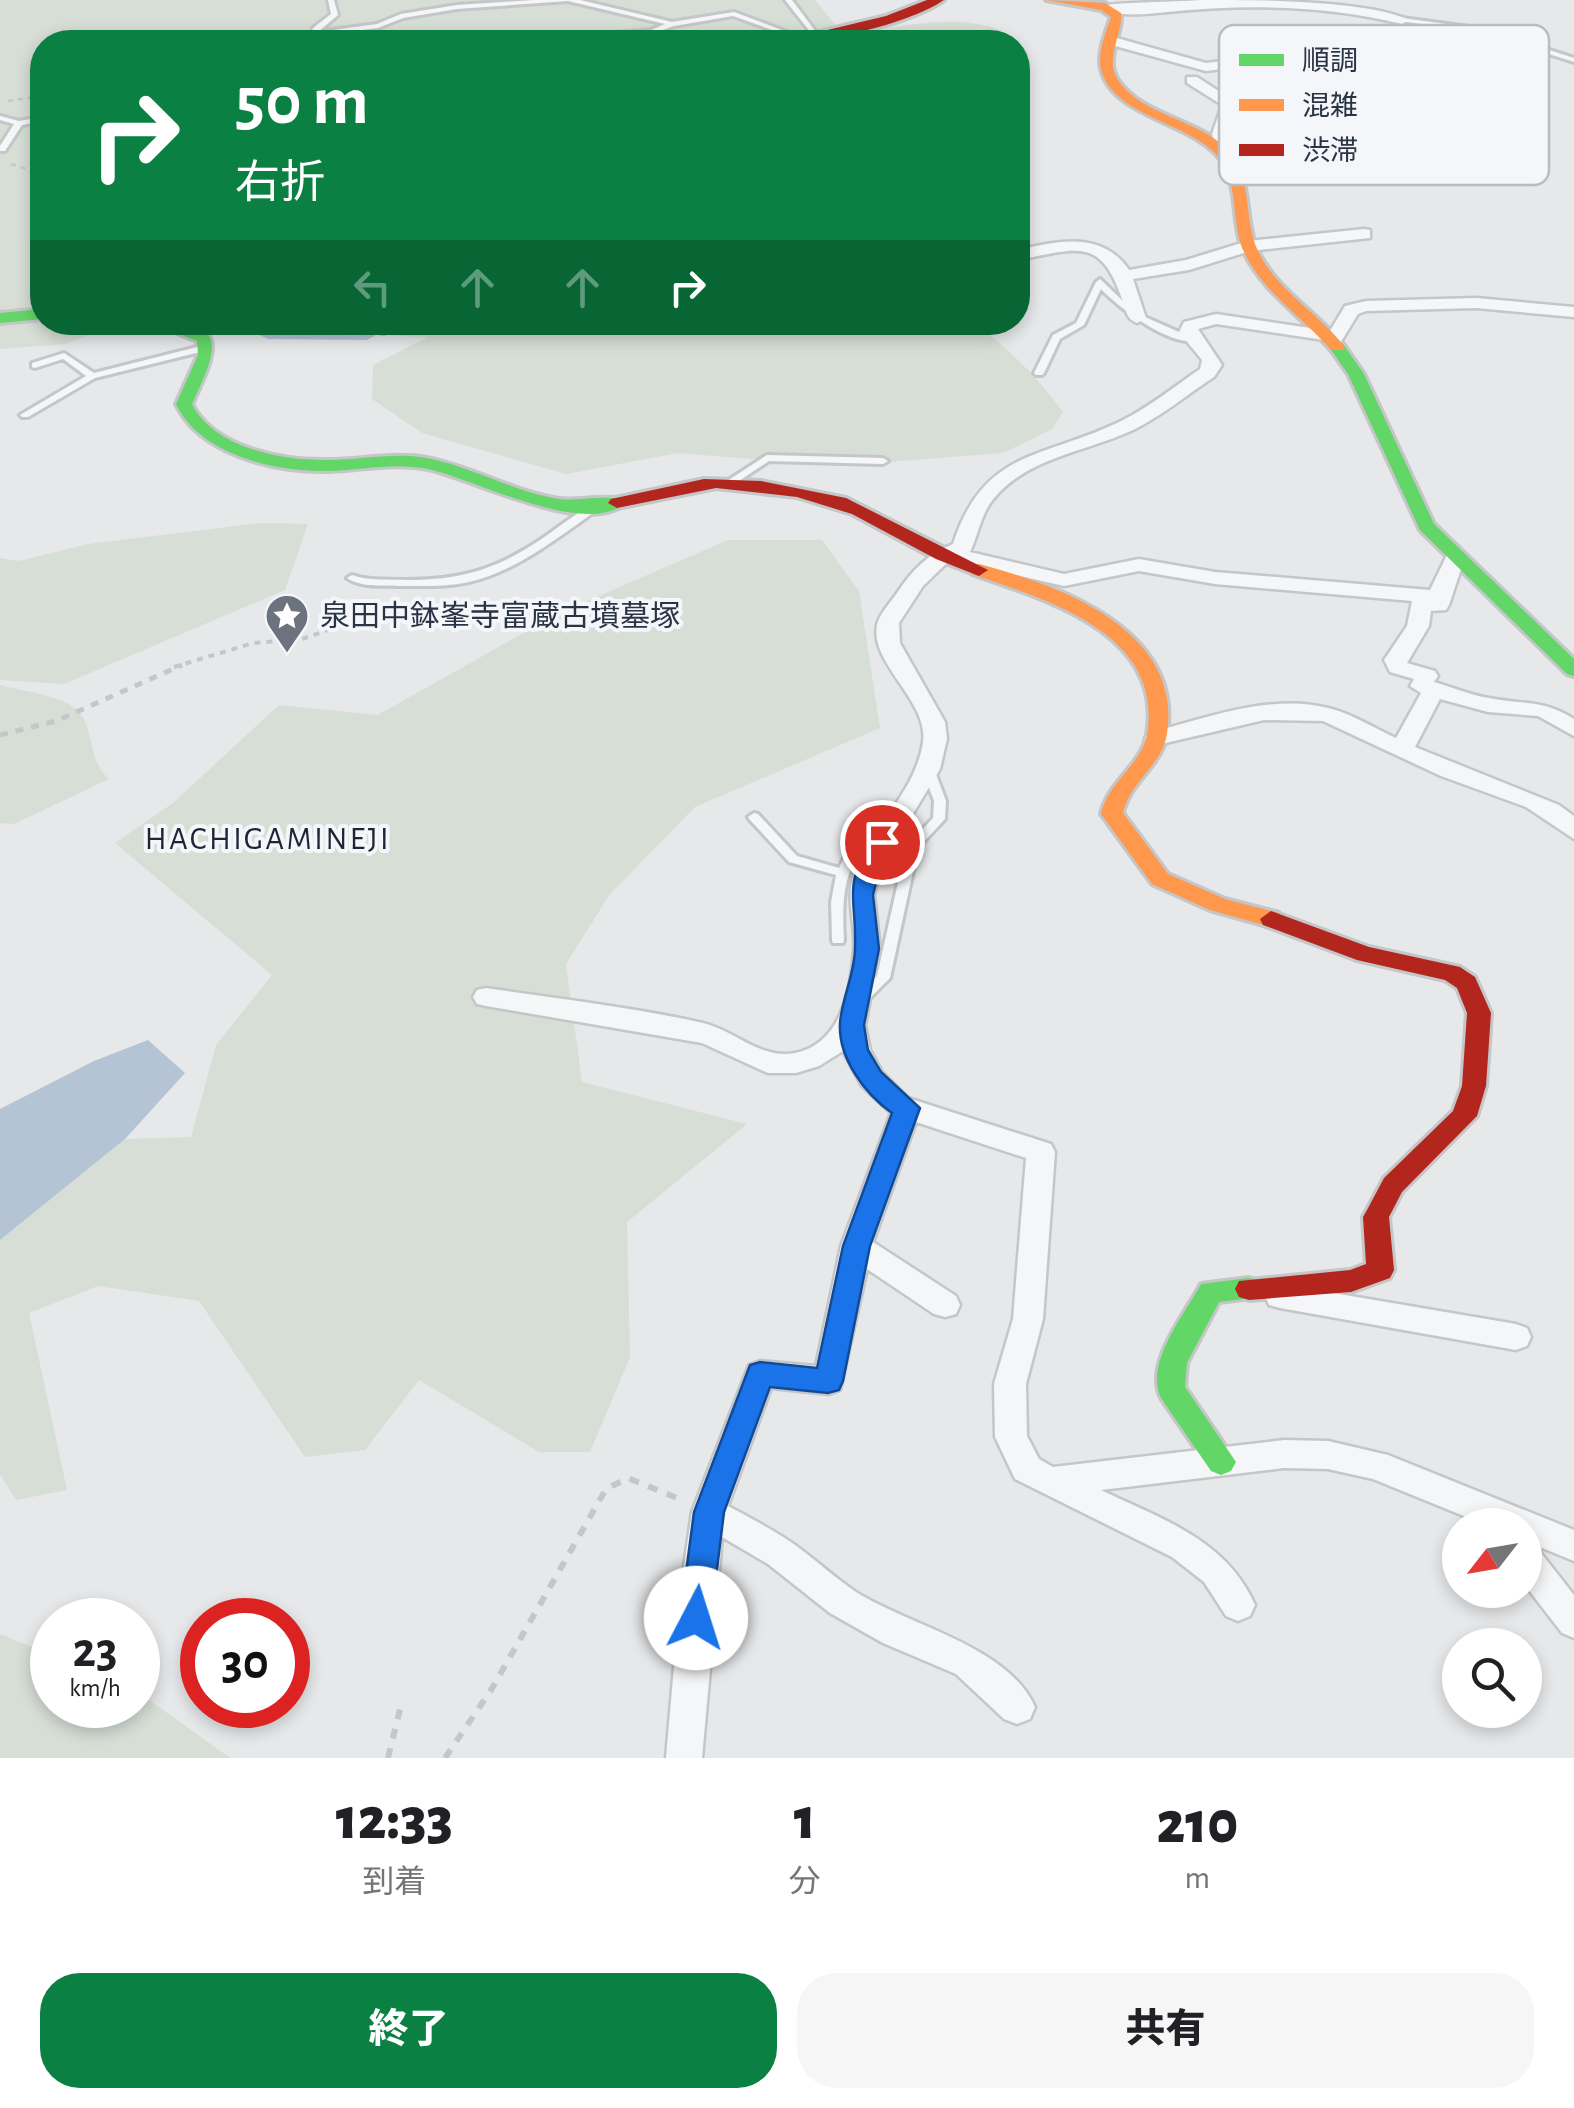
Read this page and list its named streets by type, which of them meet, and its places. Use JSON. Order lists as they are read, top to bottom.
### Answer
{
  "districts": ["HACHIGAMINEJI"],
  "places": {
    "place": ["泉田中鉢峯寺富蔵古墳墓塚"]
  },
  "legend": ["順調", "混雑", "渋滞"],
  "north": "bottom left",
  "page": {
    "turn": ["50 m", "右折"],
    "speed": "23 km/h",
    "limit": "30",
    "eta": [
      "12:33",
      "到着",
      "1",
      "分",
      "210",
      "m"
    ],
    "buttons": ["終了", "共有"]
  }
}
